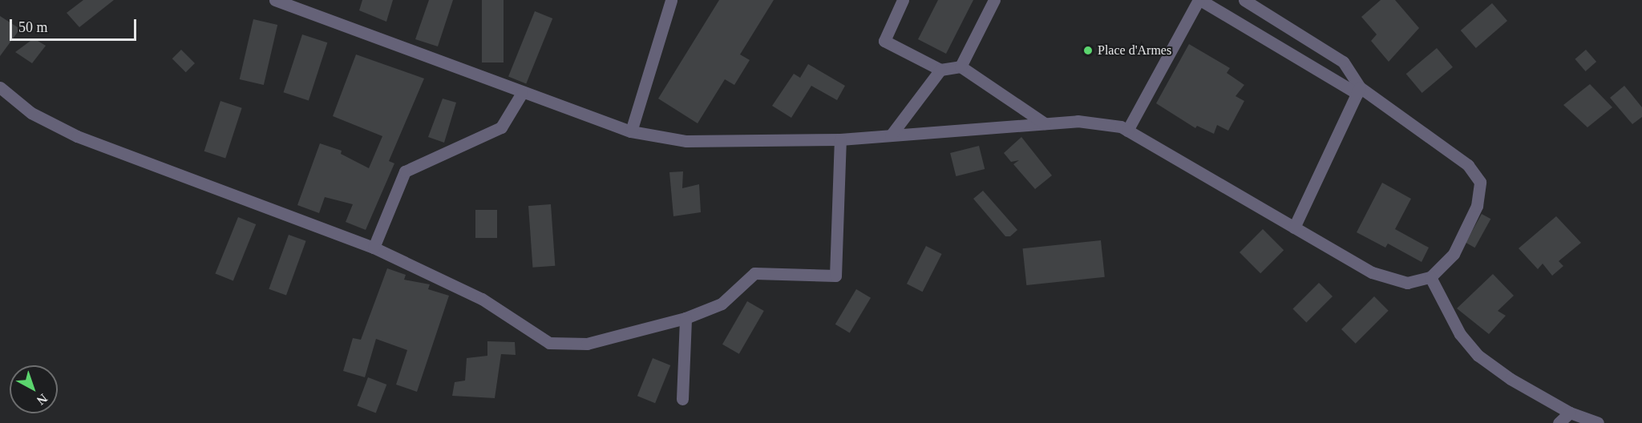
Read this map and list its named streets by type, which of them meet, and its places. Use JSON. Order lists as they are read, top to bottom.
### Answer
{
  "places": ["Place d'Armes"],
  "scale_bar": "50 m",
  "north": "bottom right"
}
